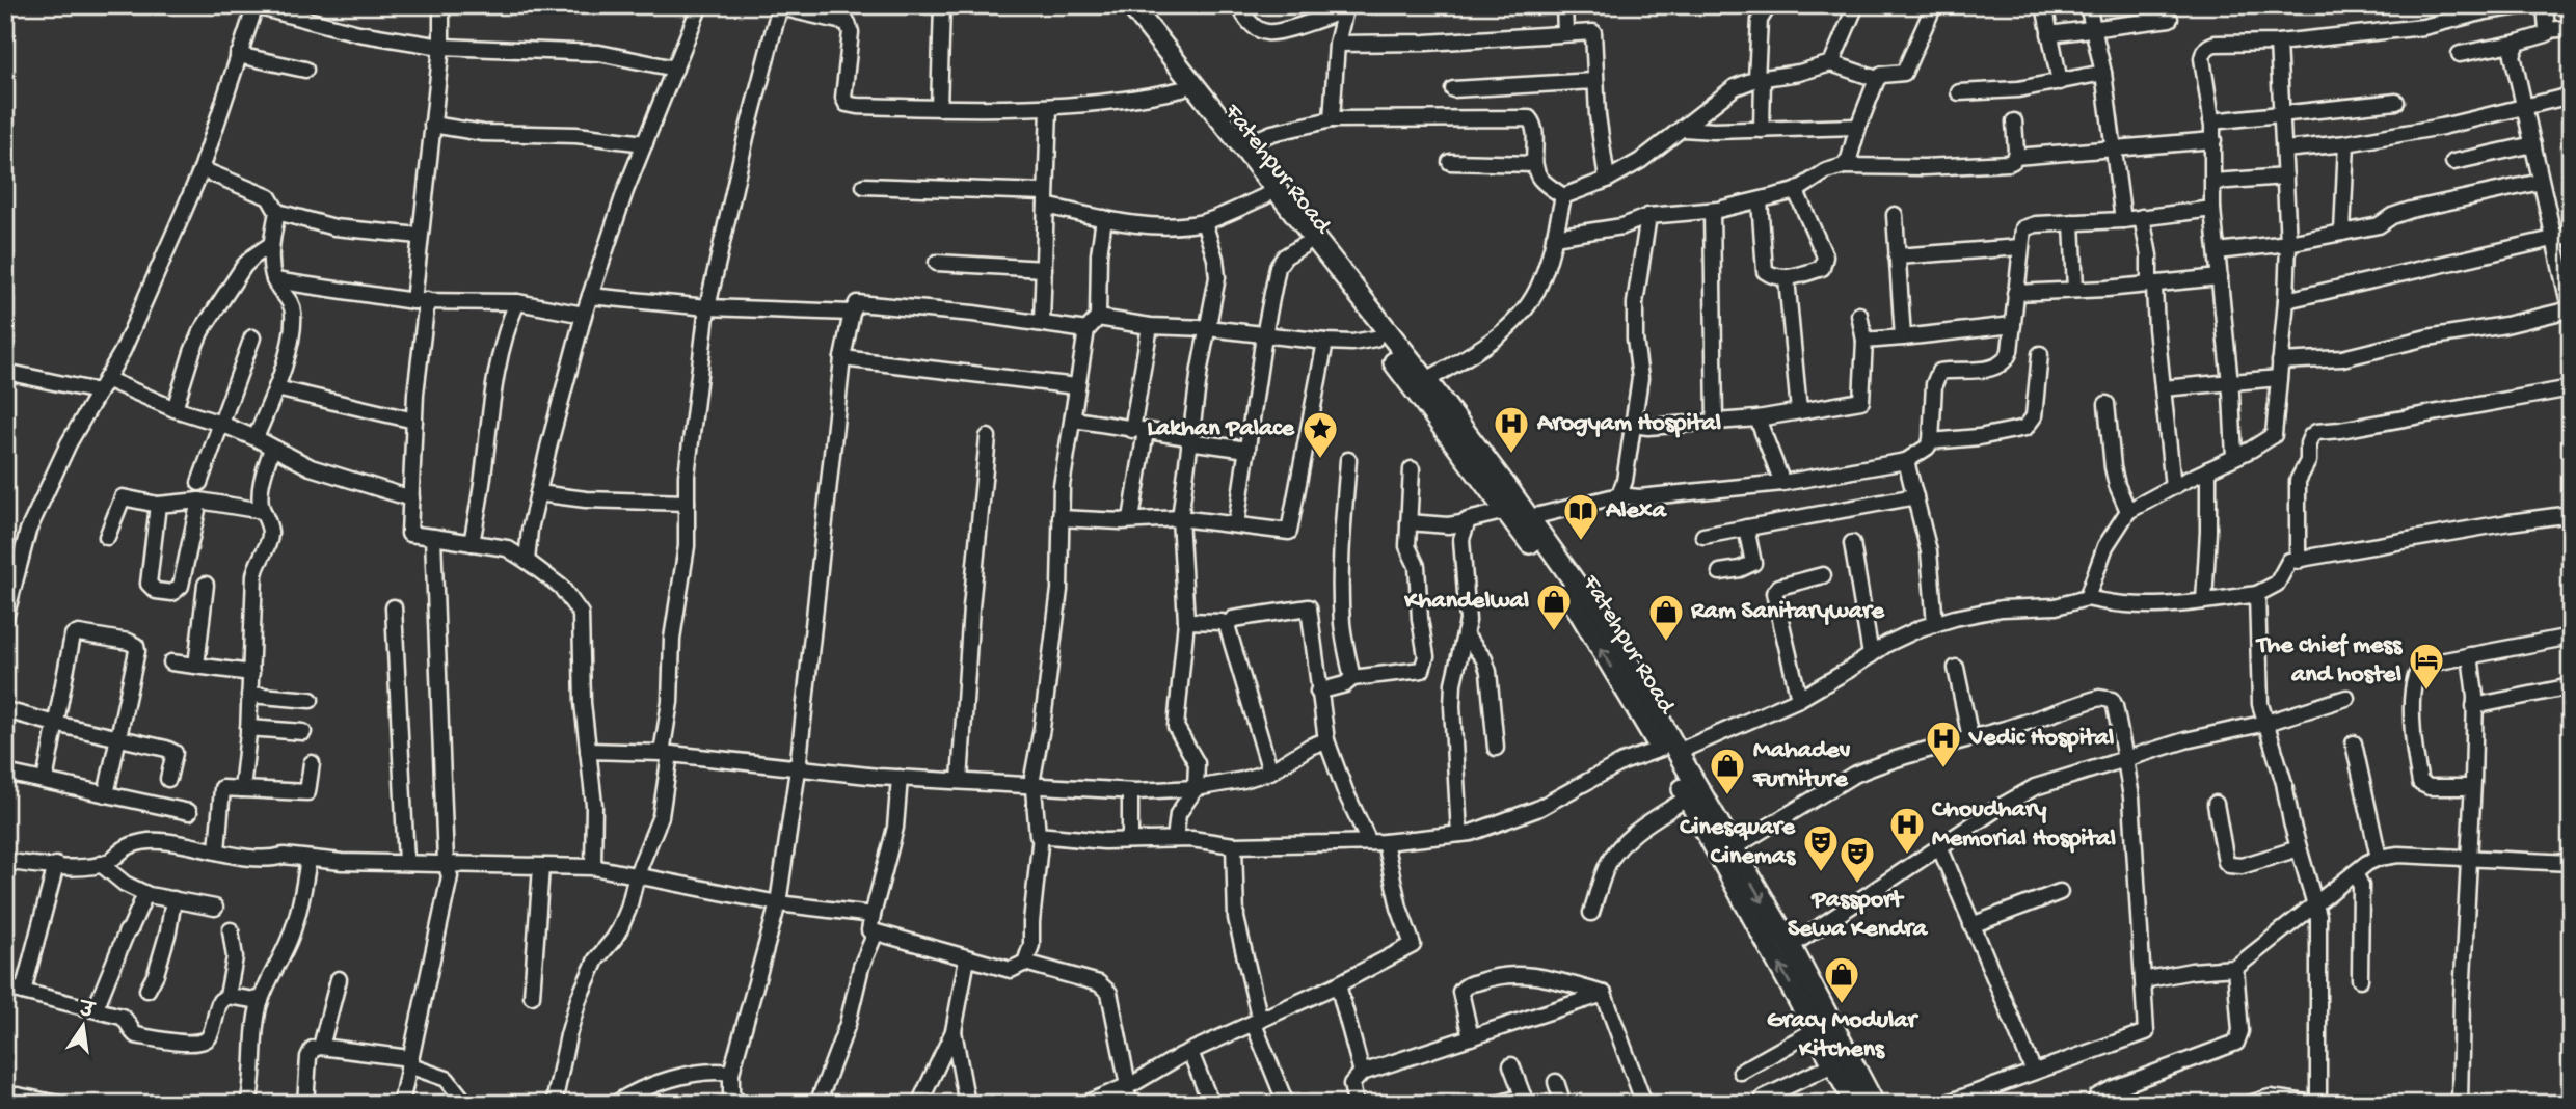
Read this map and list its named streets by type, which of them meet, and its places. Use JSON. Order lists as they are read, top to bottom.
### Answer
{
  "streets": {
    "street": ["Fatehpur Road"]
  },
  "places": {
    "hospital": ["Arogyam Hospital", "Vedic Hospital", "Choudhary Memorial Hospital"],
    "place": ["Lakhan Palace"],
    "library": ["Alexa"],
    "shop": [
      "Khandelwal",
      "Ram Sanitaryware",
      "Mahadev Furniture",
      "Gracy Modular Kitchens"
    ],
    "hotel": ["The chief mess and hostel"],
    "theatre": ["Cinesquare Cinemas", "Passport Sewa Kendra"]
  },
  "north": "top"
}
